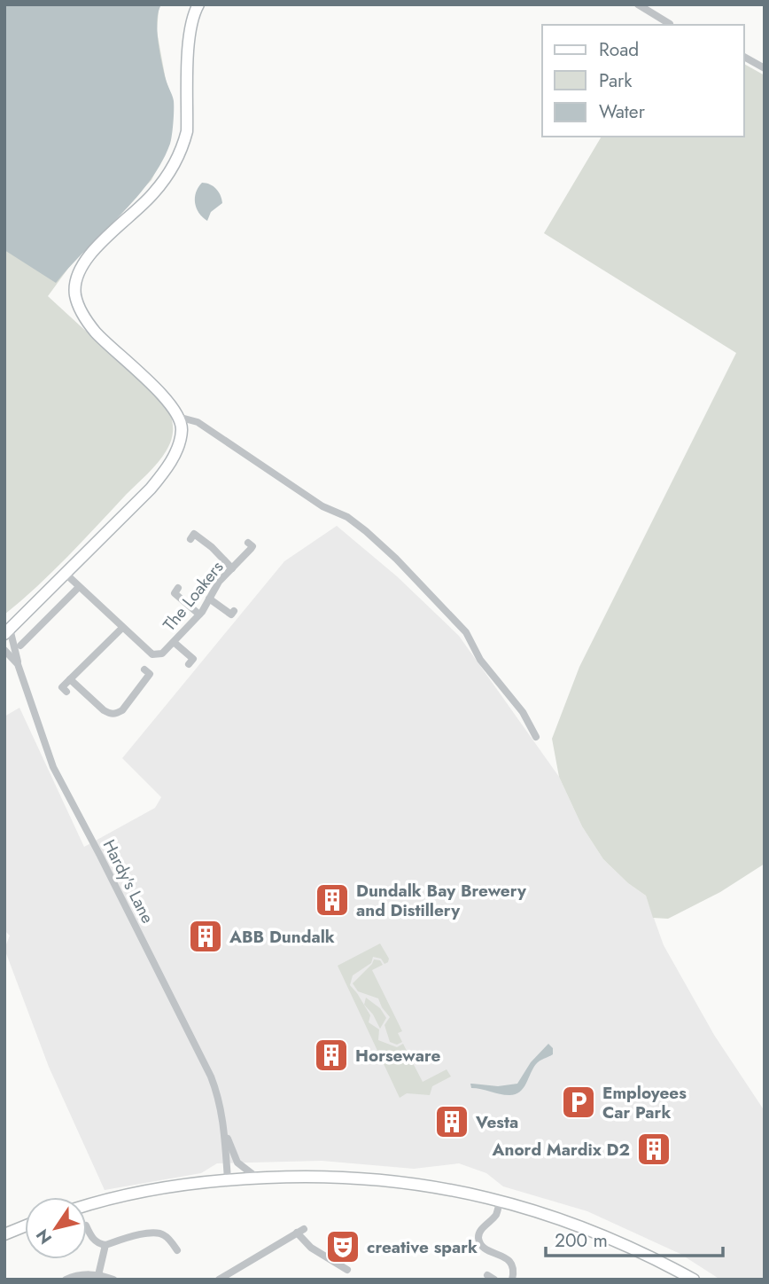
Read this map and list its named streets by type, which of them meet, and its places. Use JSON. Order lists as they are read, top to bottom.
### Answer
{
  "streets": {
    "street": ["The Loakers", "Hardy's Lane"]
  },
  "places": {
    "building": [
      "Dundalk Bay Brewery and Distillery",
      "ABB Dundalk",
      "Horseware",
      "Vesta",
      "Anord Mardix D2"
    ],
    "parking": ["Employees Car Park"],
    "theatre": ["creative spark"]
  },
  "legend": ["Road", "Park", "Water"],
  "scale_bar": "200 m",
  "north": "bottom left"
}
